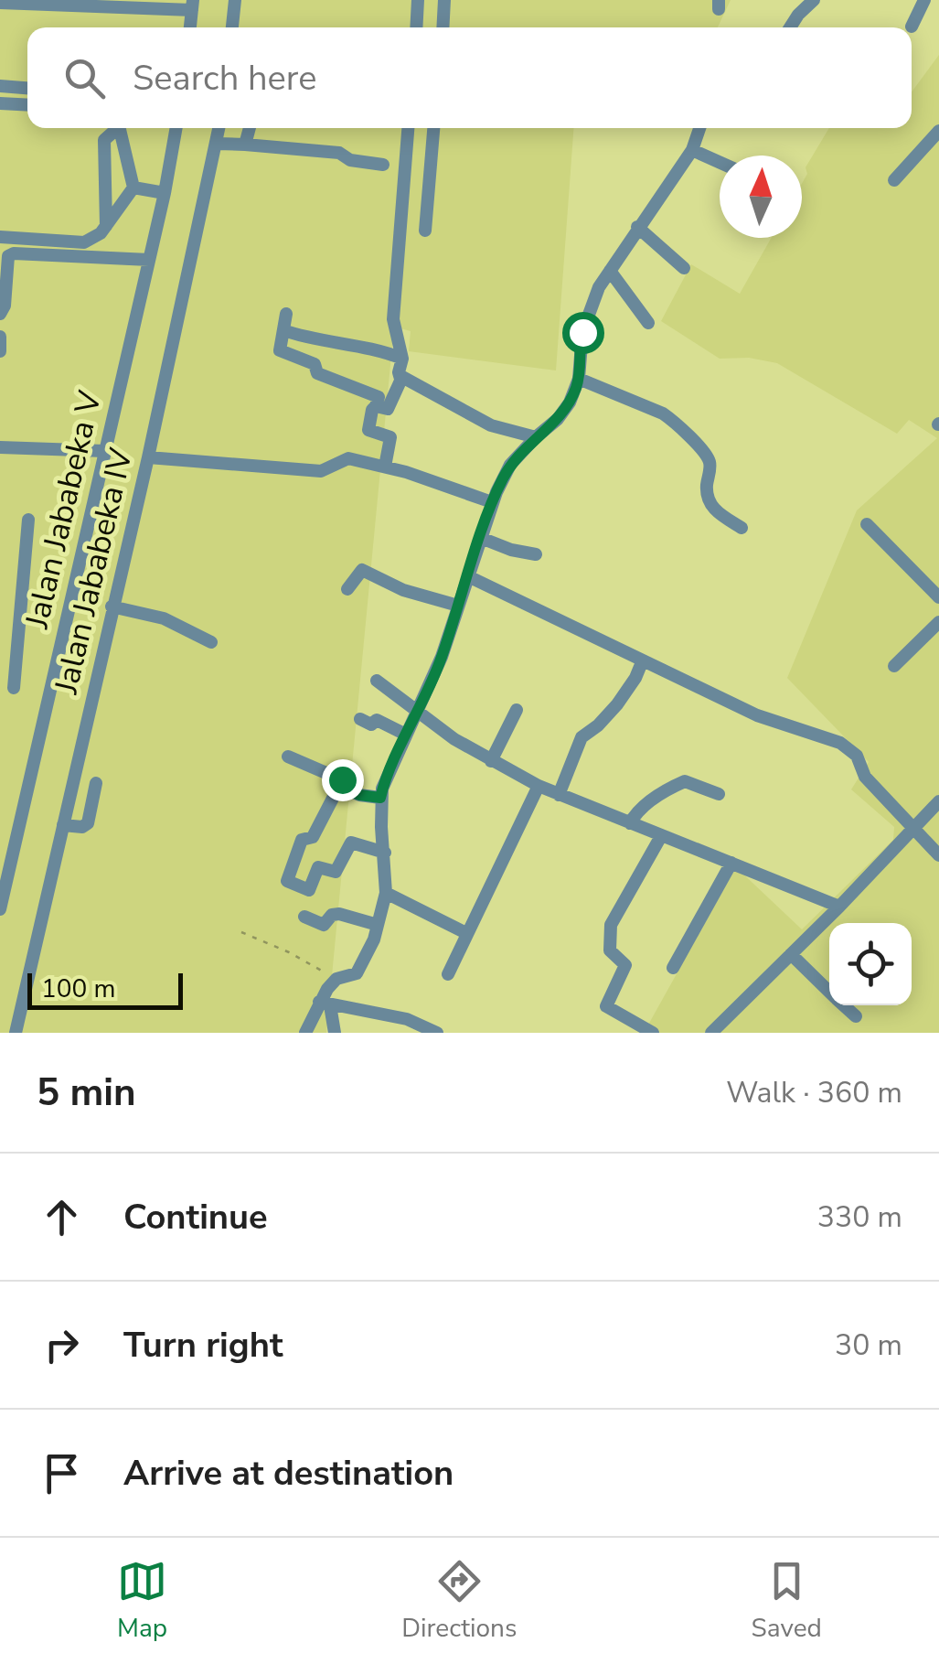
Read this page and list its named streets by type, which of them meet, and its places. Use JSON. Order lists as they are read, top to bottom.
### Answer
{
  "streets": {
    "street": ["Jalan Jababeka V", "Jalan Jababeka IV"]
  },
  "scale_bar": "100 m",
  "north": "top",
  "page": {
    "search": "Search here",
    "scale": "100 m",
    "heading": ["5 min", "Walk · 360 m"],
    "list": [
      ["Continue", "330 m"],
      ["Turn right", "30 m"],
      "Arrive at destination"
    ],
    "nav": ["Map", "Directions", "Saved"]
  }
}
